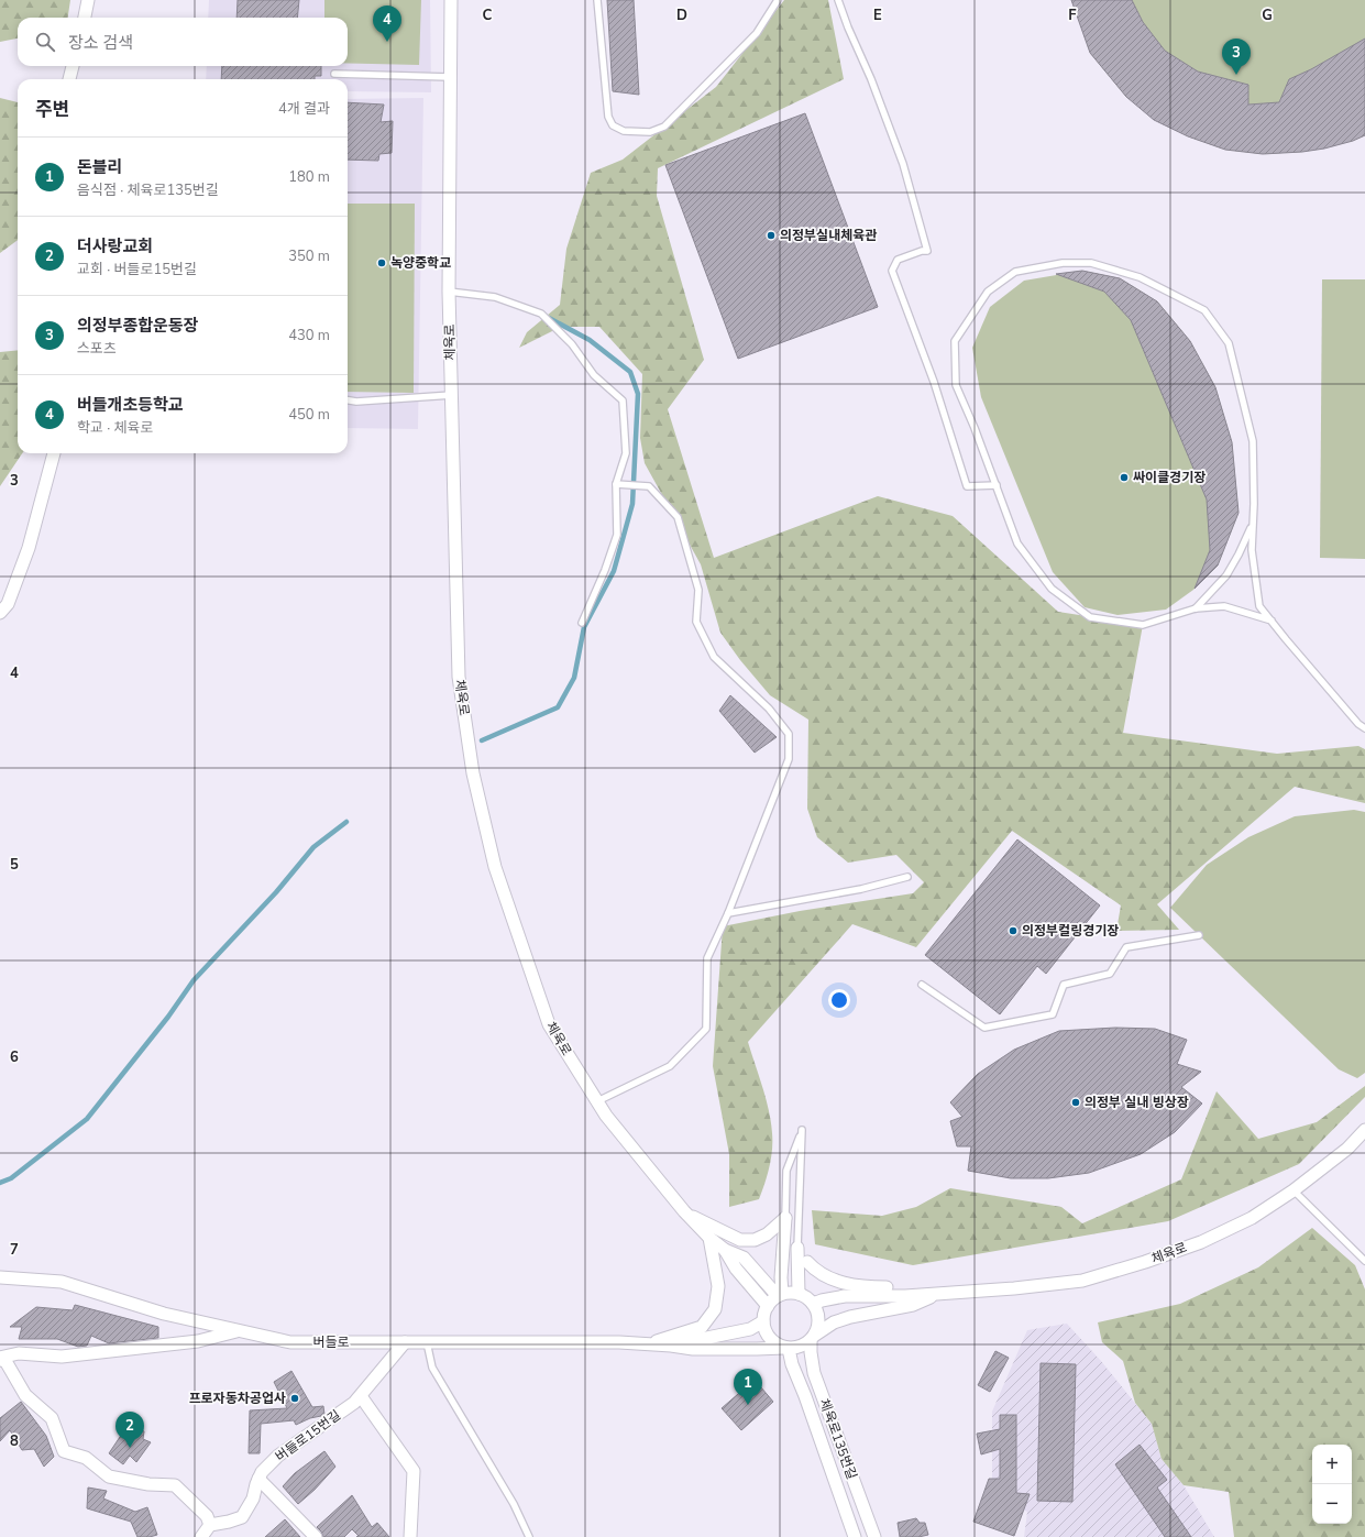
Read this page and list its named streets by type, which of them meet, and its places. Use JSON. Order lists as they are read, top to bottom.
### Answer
{
  "streets": {
    "street": [
      "체육로",
      "버들로",
      "버들로15번길",
      "체육로135번길"
    ]
  },
  "crossings": [
    ["체육로", "버들로"],
    ["체육로", "체육로135번길"],
    ["버들로", "버들로15번길"],
    ["버들로", "체육로135번길"]
  ],
  "places": [
    "의정부실내체육관",
    "녹양중학교",
    "싸이클경기장",
    "의정부컬링경기장",
    "의정부 실내 빙상장",
    "프로자동차공업사"
  ],
  "page": {
    "pins": [
      "4",
      "3",
      "1",
      "2"
    ],
    "search": "장소 검색",
    "heading": ["주변", "4개 결과"],
    "list": [
      {
        "mark": "1",
        "name": "돈블리",
        "note": "음식점 · 체육로135번길",
        "value": "180 m"
      },
      {
        "mark": "2",
        "name": "더사랑교회",
        "note": "교회 · 버들로15번길",
        "value": "350 m"
      },
      {
        "mark": "3",
        "name": "의정부종합운동장",
        "note": "스포츠",
        "value": "430 m"
      },
      {
        "mark": "4",
        "name": "버들개초등학교",
        "note": "학교 · 체육로",
        "value": "450 m"
      }
    ],
    "map_buttons": ["+", "−"]
  },
  "grid": {
    "columns": [
      "C",
      "D",
      "E",
      "F",
      "G"
    ],
    "rows": [
      "3",
      "4",
      "5",
      "6",
      "7",
      "8"
    ]
  }
}
